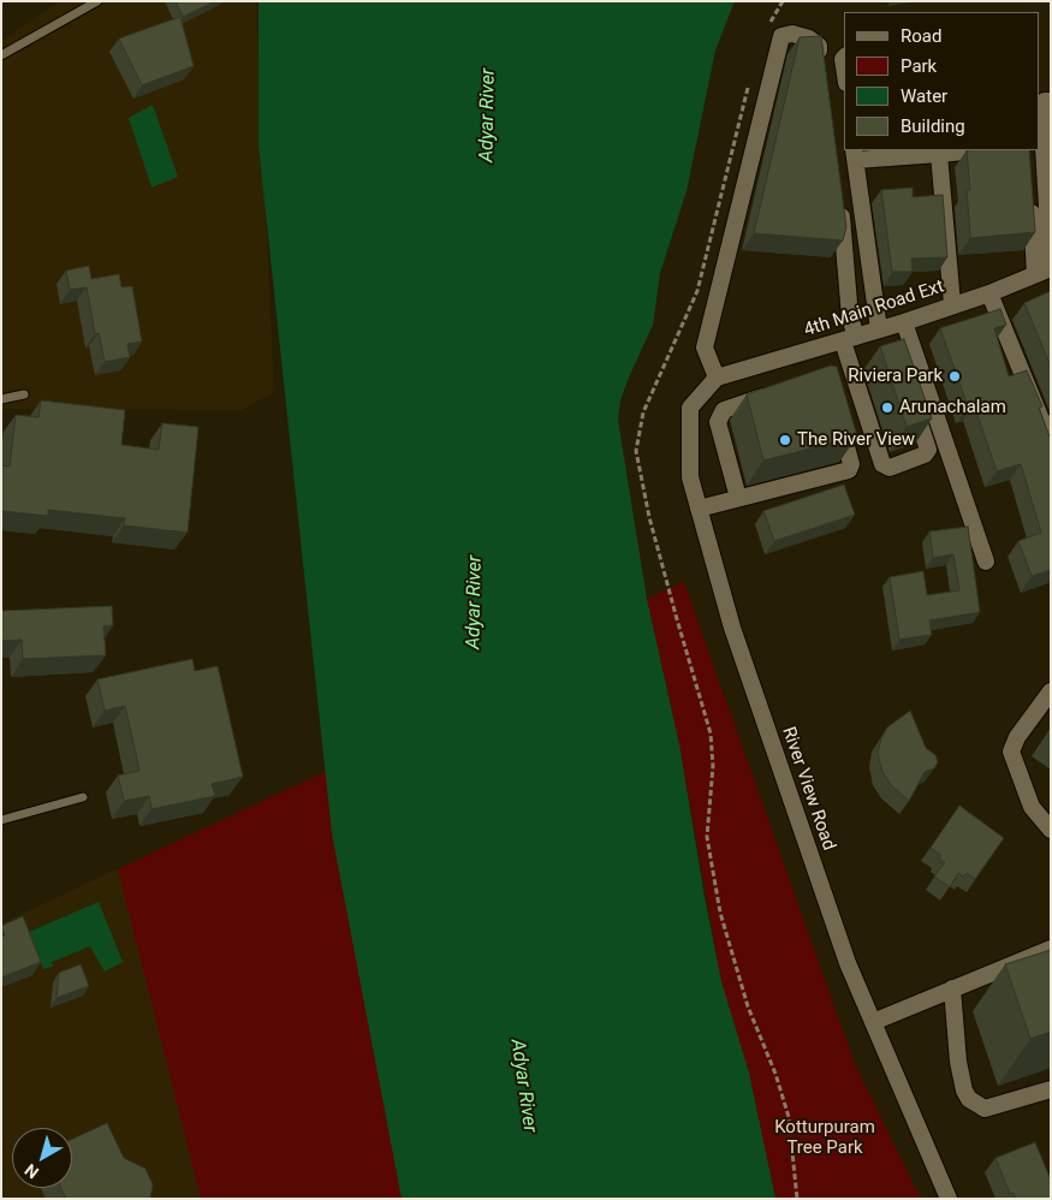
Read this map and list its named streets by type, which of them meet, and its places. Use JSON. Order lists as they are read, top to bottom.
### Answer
{
  "streets": {
    "street": ["4th Main Road Ext", "River View Road"]
  },
  "crossings": [
    ["4th Main Road Ext", "River View Road"]
  ],
  "water": ["Adyar River"],
  "parks": ["Kotturpuram Tree Park"],
  "places": ["Riviera Park", "Arunachalam", "The River View"],
  "legend": [
    "Road",
    "Park",
    "Water",
    "Building"
  ],
  "north": "bottom left"
}
